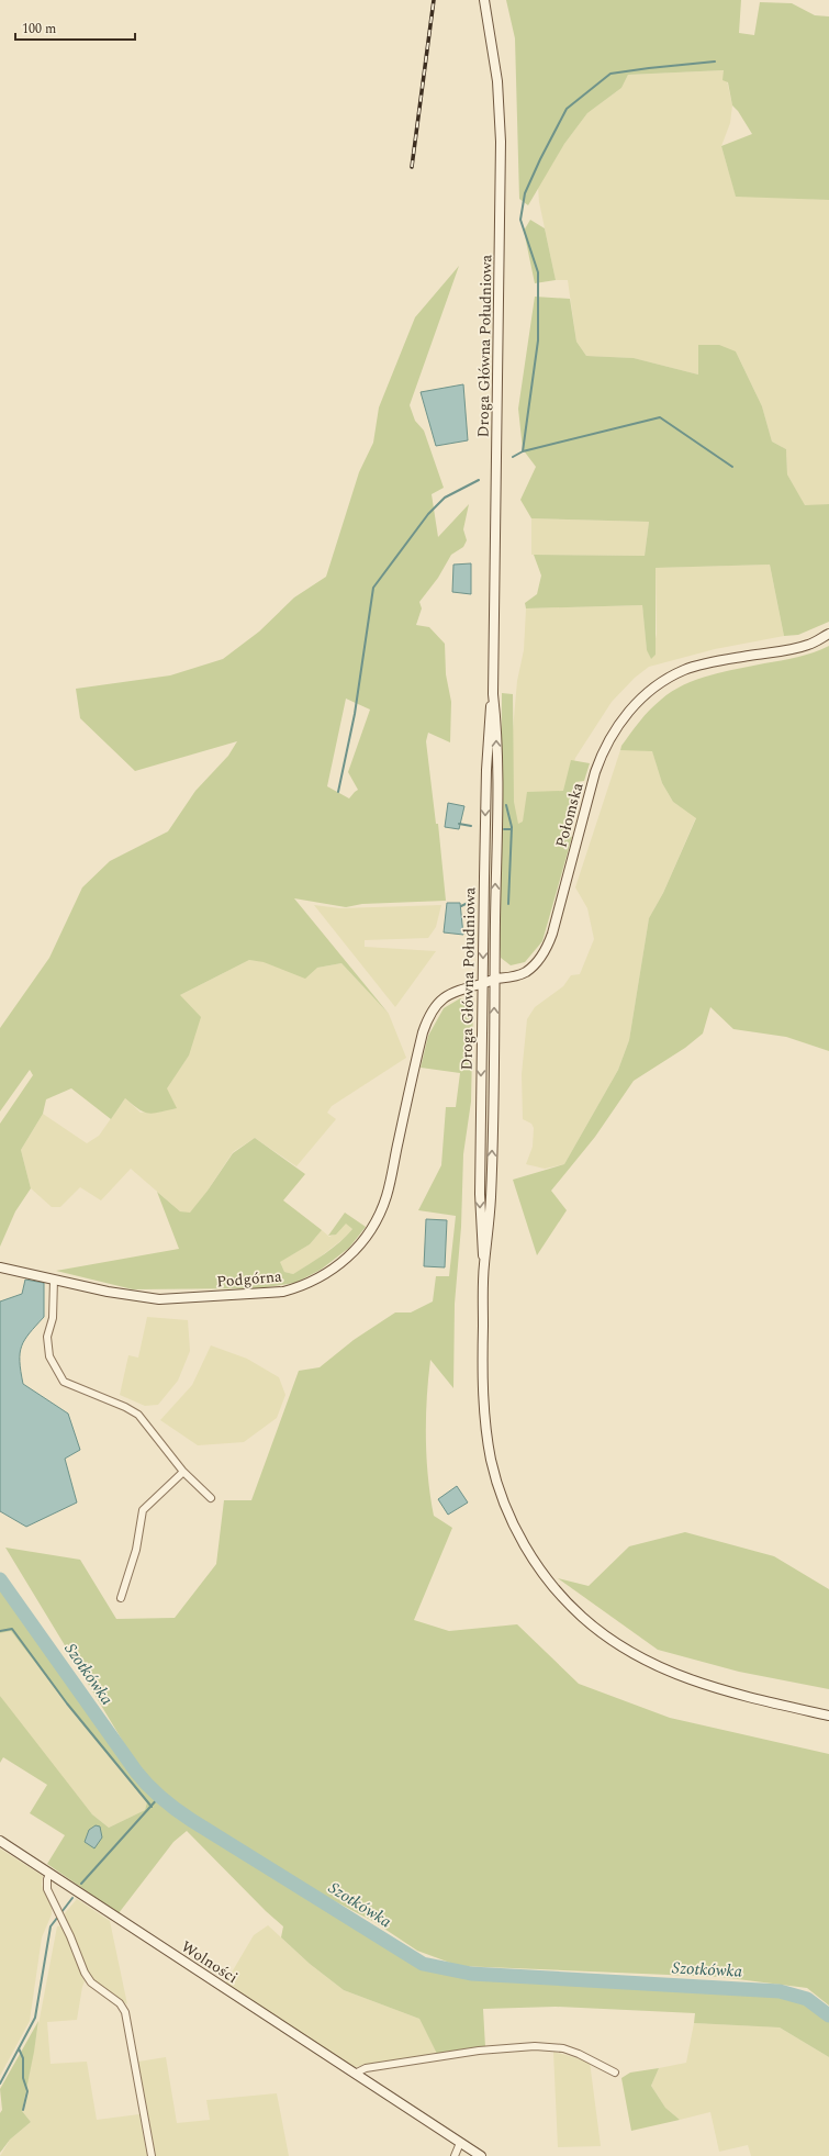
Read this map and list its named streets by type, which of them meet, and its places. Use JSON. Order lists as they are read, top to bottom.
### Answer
{
  "streets": {
    "main road": [
      "Droga Główna Południowa",
      "Połomska",
      "Podgórna",
      "Wolności"
    ]
  },
  "crossings": [
    ["Droga Główna Południowa", "Połomska"],
    ["Połomska", "Podgórna"]
  ],
  "water": ["Szotkówka"],
  "scale_bar": "100 m"
}
